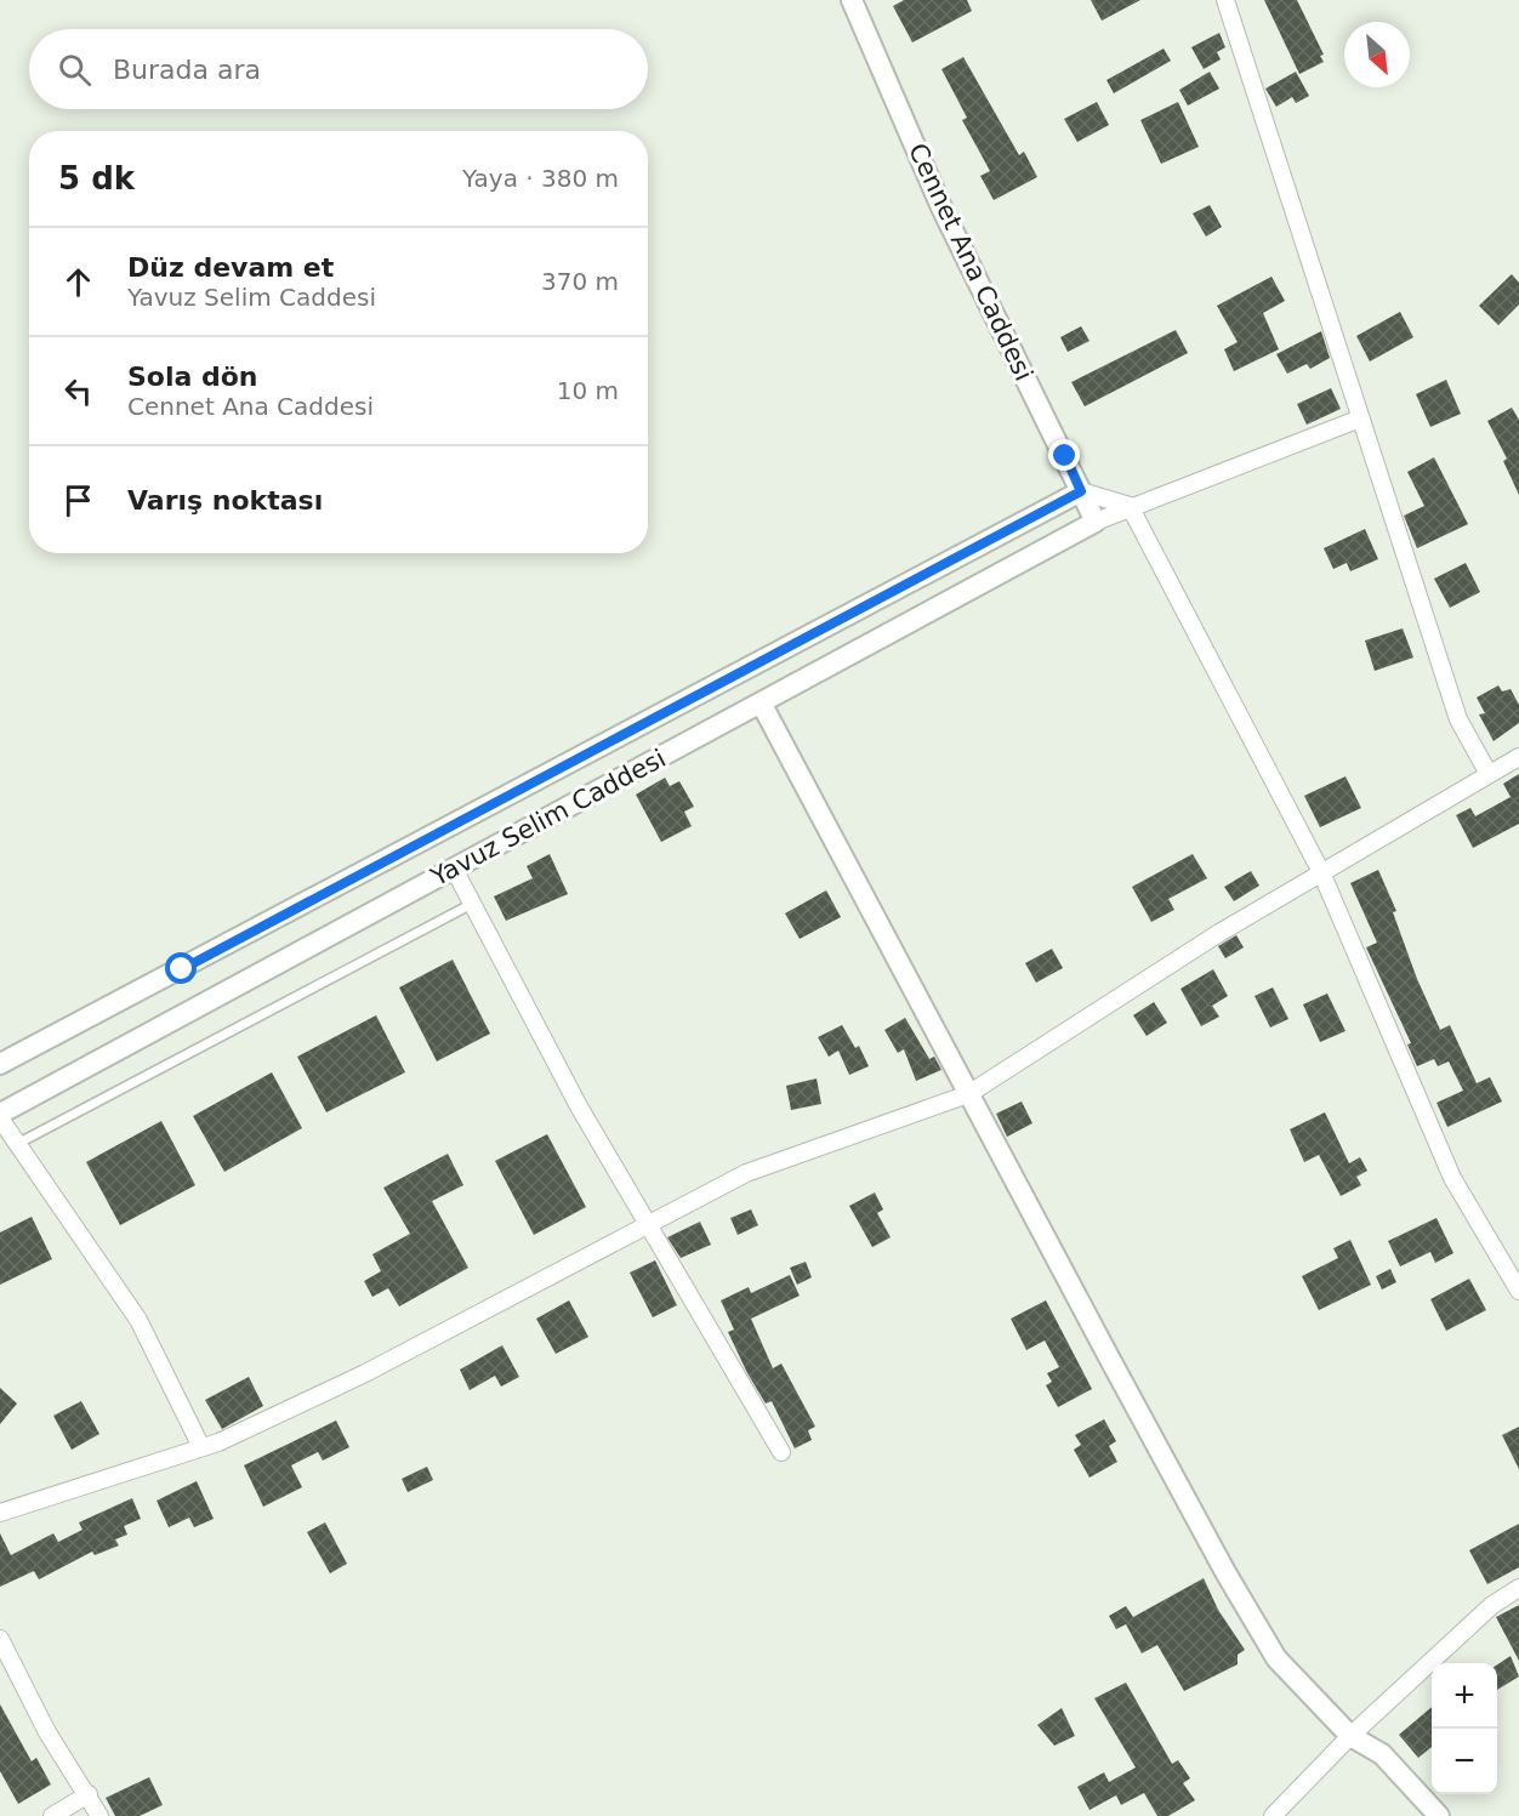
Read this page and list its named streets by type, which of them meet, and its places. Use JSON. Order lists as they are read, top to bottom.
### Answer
{
  "streets": {
    "street": ["Cennet Ana Caddesi", "Yavuz Selim Caddesi"]
  },
  "crossings": [
    ["Cennet Ana Caddesi", "Yavuz Selim Caddesi"]
  ],
  "north": "bottom right",
  "page": {
    "search": "Burada ara",
    "heading": ["5 dk", "Yaya · 380 m"],
    "list": [
      ["Düz devam et", "Yavuz Selim Caddesi", "370 m"],
      ["Sola dön", "Cennet Ana Caddesi", "10 m"],
      "Varış noktası"
    ],
    "map_buttons": ["+", "−"]
  }
}
